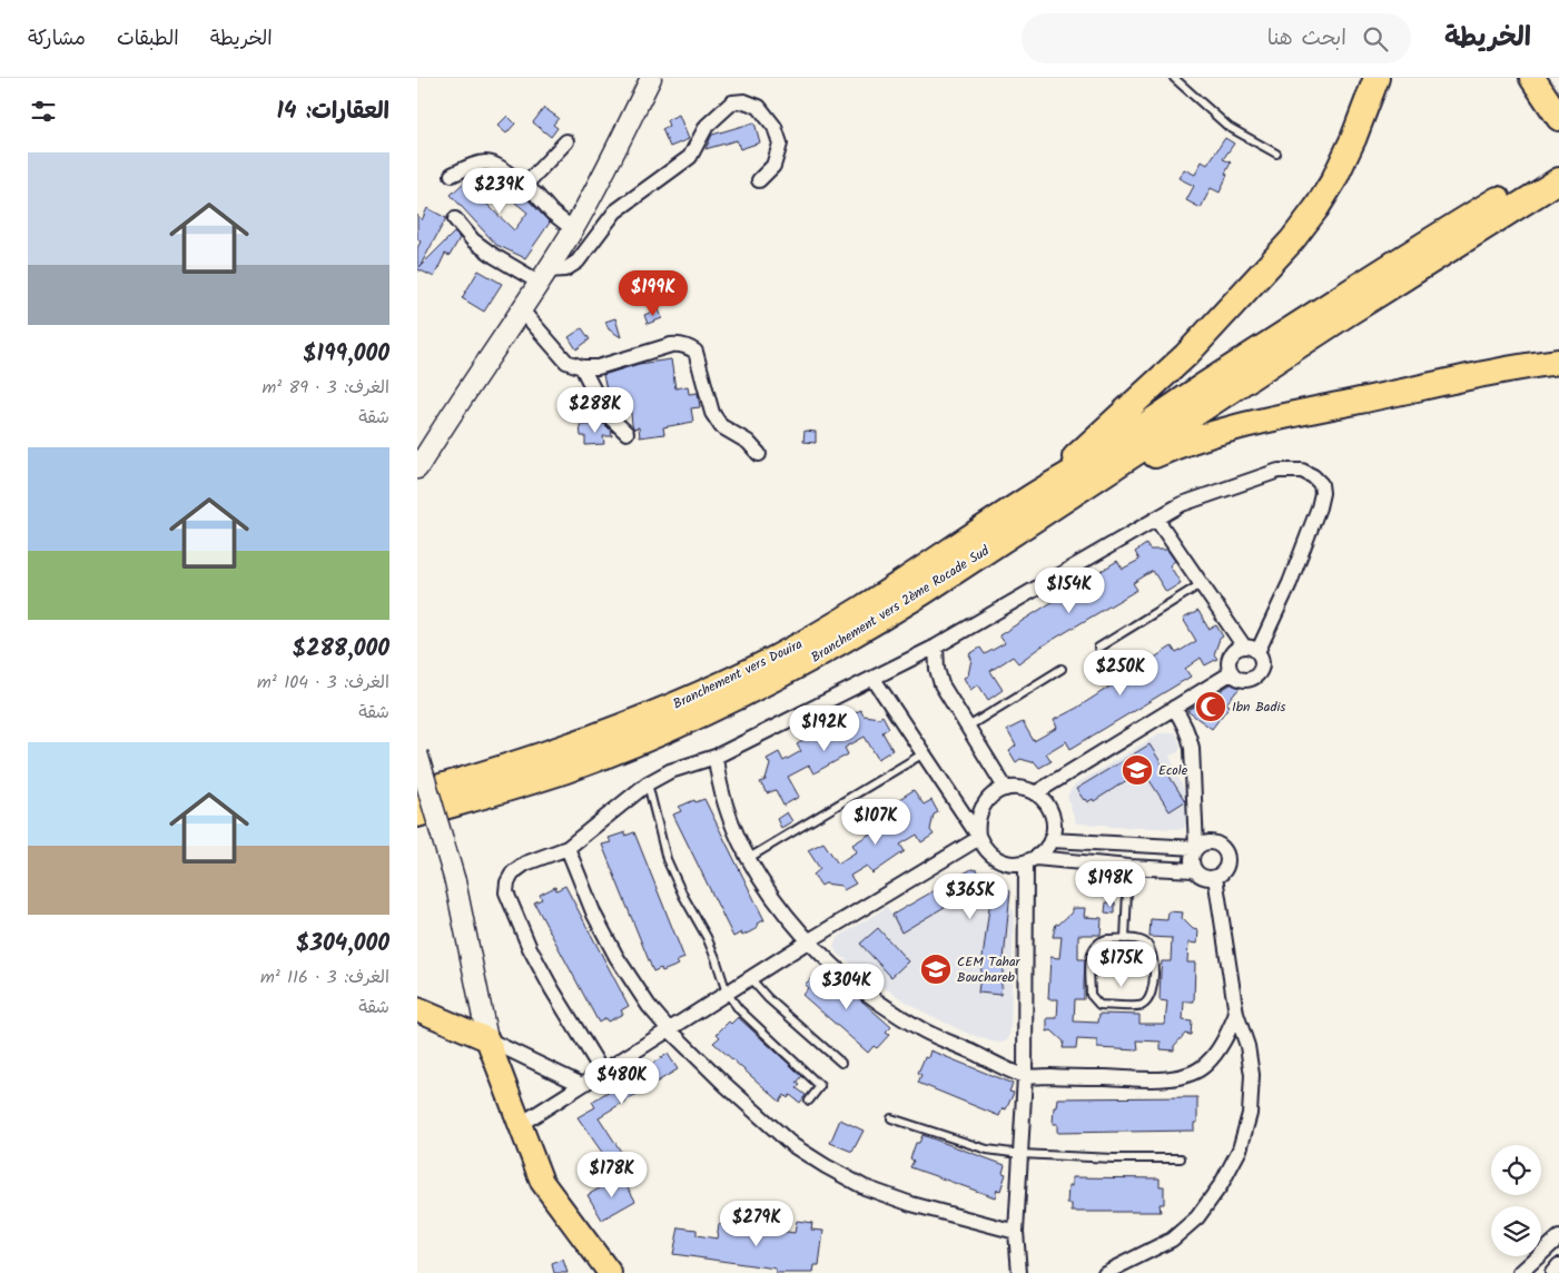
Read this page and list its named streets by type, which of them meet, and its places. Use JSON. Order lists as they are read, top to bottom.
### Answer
{
  "streets": {
    "highway": ["Branchement vers 2ème Rocade Sud", "Branchement vers Douira"]
  },
  "crossings": [
    ["Branchement vers 2ème Rocade Sud", "Branchement vers Douira"]
  ],
  "places": {
    "mosque": ["Ibn Badis"],
    "school or university": ["Ecole", "CEM Tahar Bouchareb"]
  },
  "page": {
    "header": "الخريطة",
    "search": "ابحث هنا",
    "nav": ["الخريطة", "الطبقات", "مشاركة"],
    "heading": "العقارات: 14",
    "list": [
      {
        "name": "$199,000",
        "note": "الغرف: 3 · 89 m² · شقة"
      },
      {
        "name": "$288,000",
        "note": "الغرف: 3 · 104 m² · شقة"
      },
      {
        "name": "$304,000",
        "note": "الغرف: 3 · 116 m² · شقة"
      }
    ],
    "price": [
      "$239K",
      "$199K",
      "$288K",
      "$154K",
      "$250K",
      "$192K",
      "$107K",
      "$198K",
      "$365K",
      "$175K",
      "$304K",
      "$480K",
      "$178K",
      "$279K"
    ]
  }
}
